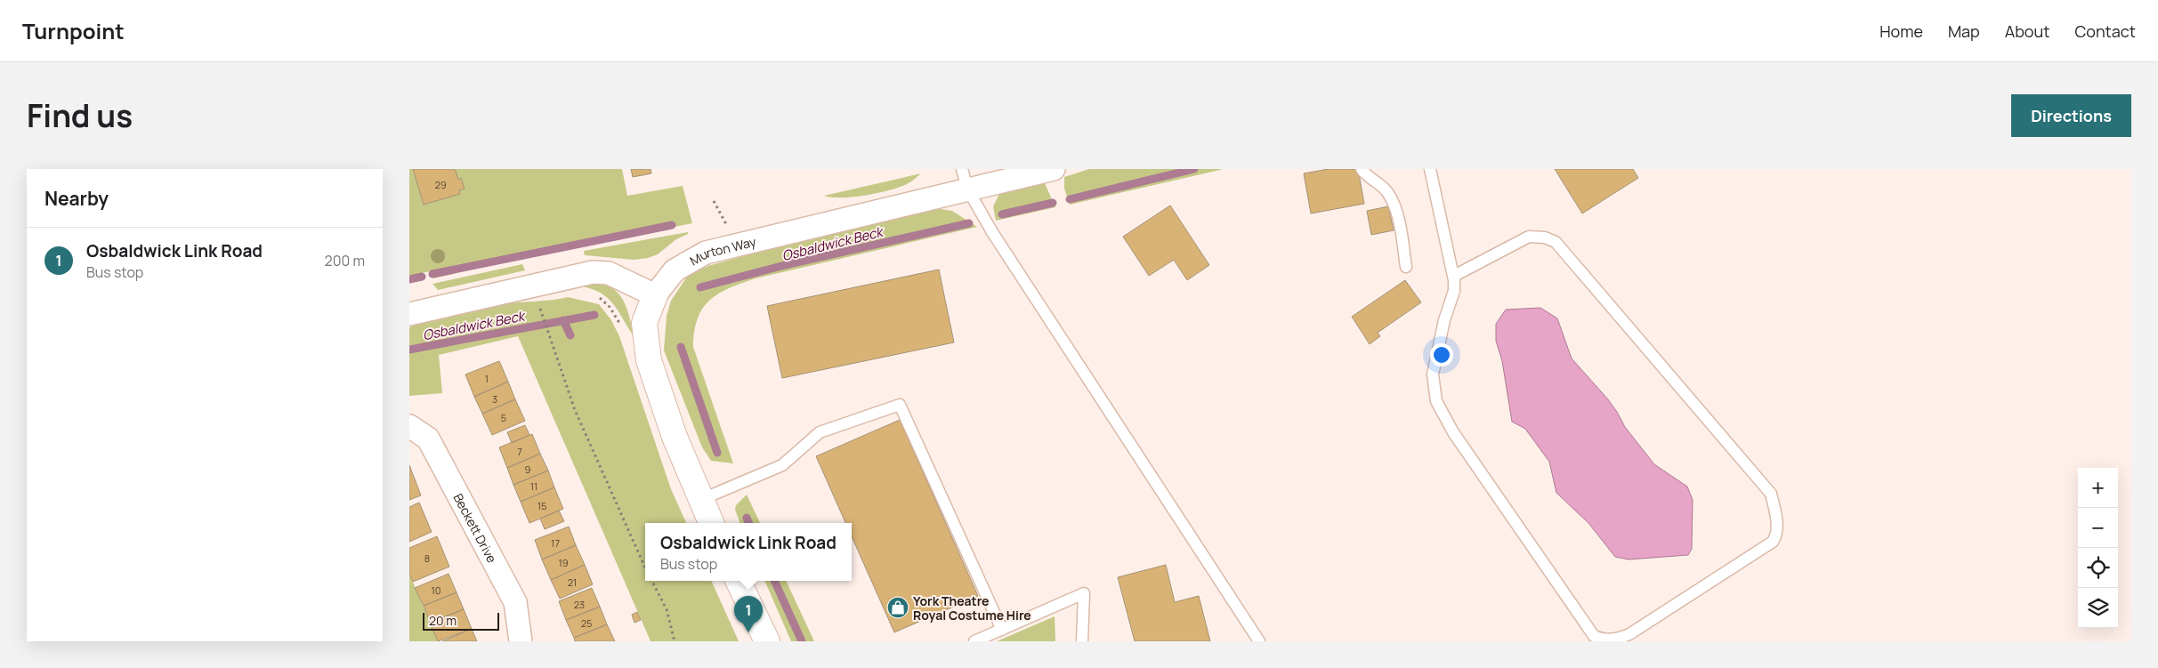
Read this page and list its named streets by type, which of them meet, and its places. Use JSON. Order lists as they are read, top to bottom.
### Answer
{
  "streets": {
    "street": ["Murton Way", "Beckett Drive"]
  },
  "water": ["Osbaldwick Beck"],
  "places": {
    "shop": ["York Theatre Royal Costume Hire"]
  },
  "house_numbers": [
    "29",
    "1",
    "3",
    "5",
    "7",
    "9",
    "11",
    "15",
    "17",
    "8",
    "19",
    "21",
    "10",
    "23",
    "25"
  ],
  "scale_bar": "20 m",
  "page": {
    "header": "Turnpoint",
    "nav": [
      "Home",
      "Map",
      "About",
      "Contact"
    ],
    "title": "Find us",
    "buttons": "Directions",
    "heading": "Nearby",
    "list": [
      {
        "mark": "1",
        "name": "Osbaldwick Link Road",
        "note": "Bus stop",
        "value": "200 m"
      }
    ],
    "map_buttons": ["+", "−"],
    "popup": ["Osbaldwick Link Road", "Bus stop"],
    "pins": "1",
    "scale": "20 m"
  }
}
